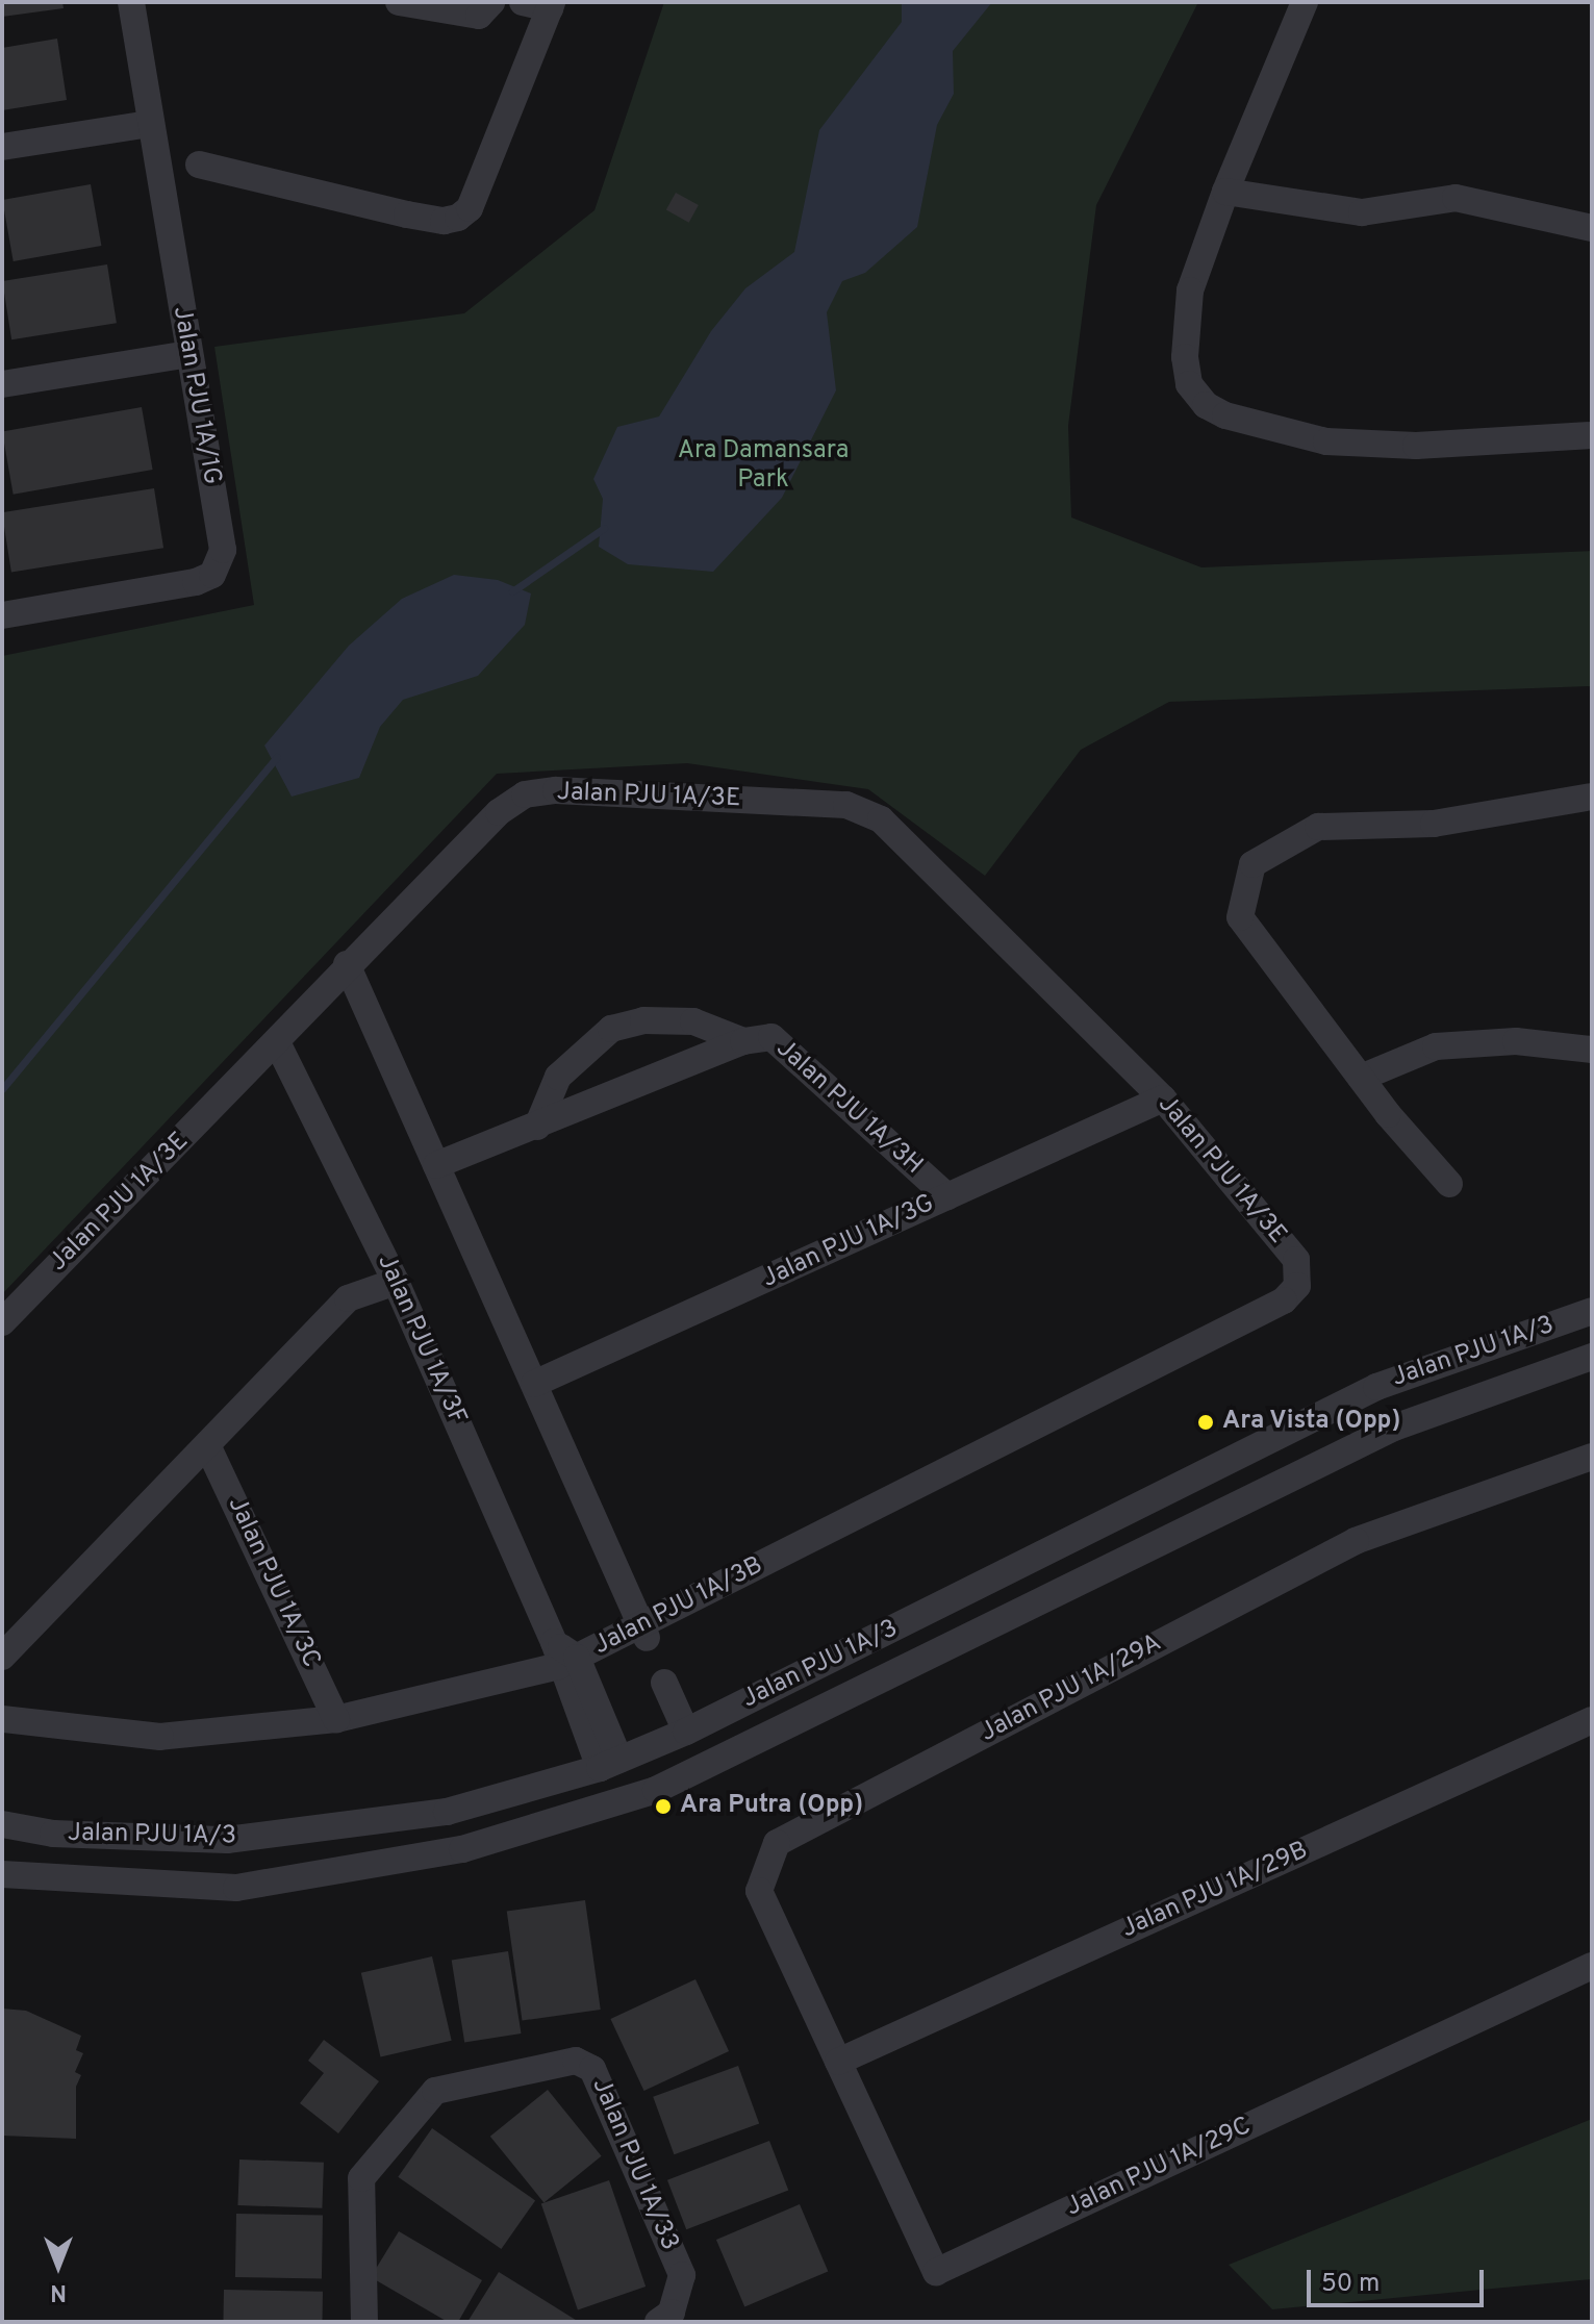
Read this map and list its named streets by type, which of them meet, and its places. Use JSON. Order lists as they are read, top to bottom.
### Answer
{
  "streets": {
    "street": [
      "Jalan PJU 1A/1G",
      "Jalan PJU 1A/3E",
      "Jalan PJU 1A/3H",
      "Jalan PJU 1A/3G",
      "Jalan PJU 1A/3F",
      "Jalan PJU 1A/3",
      "Jalan PJU 1A/3C",
      "Jalan PJU 1A/3B",
      "Jalan PJU 1A/29A",
      "Jalan PJU 1A/29B",
      "Jalan PJU 1A/33",
      "Jalan PJU 1A/29C"
    ]
  },
  "crossings": [
    ["Jalan PJU 1A/3E", "Jalan PJU 1A/3G"],
    ["Jalan PJU 1A/3E", "Jalan PJU 1A/3F"],
    ["Jalan PJU 1A/3E", "Jalan PJU 1A/3B"],
    ["Jalan PJU 1A/3H", "Jalan PJU 1A/3G"],
    ["Jalan PJU 1A/3F", "Jalan PJU 1A/3"],
    ["Jalan PJU 1A/3F", "Jalan PJU 1A/3B"],
    ["Jalan PJU 1A/3C", "Jalan PJU 1A/3B"],
    ["Jalan PJU 1A/29A", "Jalan PJU 1A/29B"],
    ["Jalan PJU 1A/29A", "Jalan PJU 1A/29C"],
    ["Jalan PJU 1A/29B", "Jalan PJU 1A/29C"]
  ],
  "parks": ["Ara Damansara Park"],
  "places": ["Ara Vista (Opp)", "Ara Putra (Opp)"],
  "scale_bar": "50 m",
  "north": "bottom"
}
